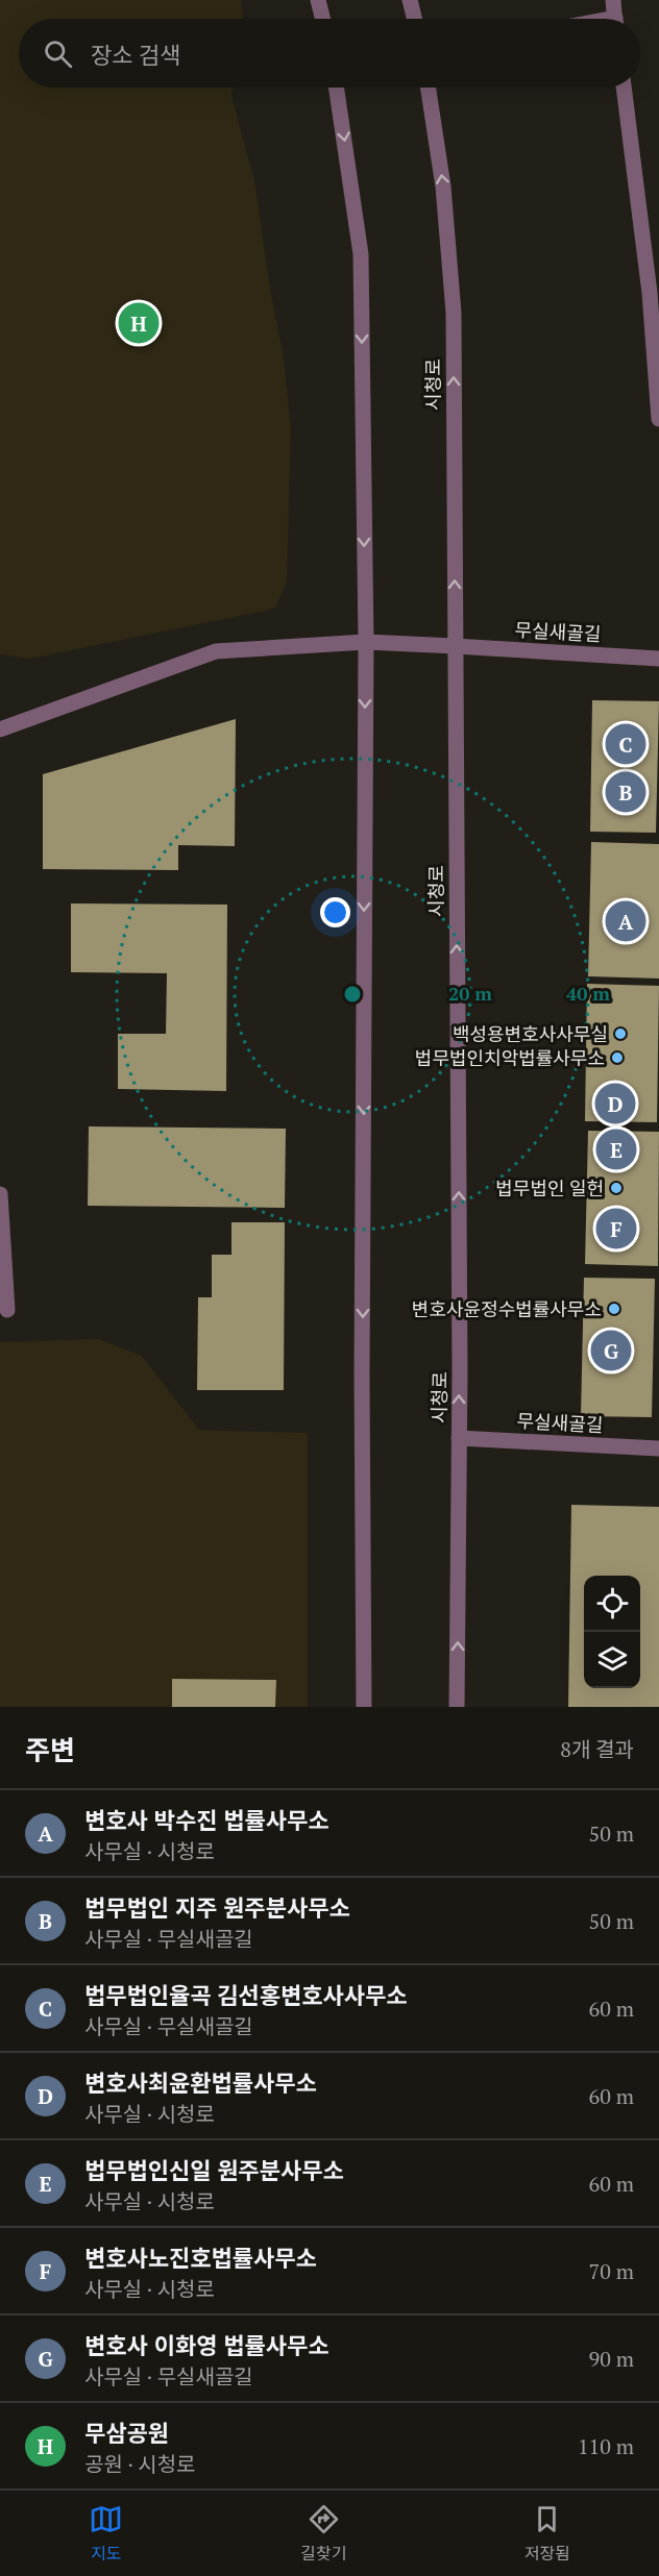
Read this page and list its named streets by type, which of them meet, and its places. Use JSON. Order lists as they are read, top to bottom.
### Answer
{
  "streets": {
    "street": ["시청로", "무실새골길"]
  },
  "crossings": [
    ["시청로", "무실새골길"]
  ],
  "places": [
    "백성용변호사사무실",
    "법무법인치악법률사무소",
    "법무법인 일헌",
    "변호사윤정수법률사무소"
  ],
  "page": {
    "search": "장소 검색",
    "pins": [
      "H",
      "C",
      "B",
      "A",
      "D",
      "E",
      "F",
      "G"
    ],
    "heading": ["주변", "8개 결과"],
    "list": [
      {
        "mark": "A",
        "name": "변호사 박수진 법률사무소",
        "note": "사무실 · 시청로",
        "value": "50 m"
      },
      {
        "mark": "B",
        "name": "법무법인 지주 원주분사무소",
        "note": "사무실 · 무실새골길",
        "value": "50 m"
      },
      {
        "mark": "C",
        "name": "법무법인율곡 김선홍변호사사무소",
        "note": "사무실 · 무실새골길",
        "value": "60 m"
      },
      {
        "mark": "D",
        "name": "변호사최윤환법률사무소",
        "note": "사무실 · 시청로",
        "value": "60 m"
      },
      {
        "mark": "E",
        "name": "법무법인신일 원주분사무소",
        "note": "사무실 · 시청로",
        "value": "60 m"
      },
      {
        "mark": "F",
        "name": "변호사노진호법률사무소",
        "note": "사무실 · 시청로",
        "value": "70 m"
      },
      {
        "mark": "G",
        "name": "변호사 이화영 법률사무소",
        "note": "사무실 · 무실새골길",
        "value": "90 m"
      },
      {
        "mark": "H",
        "name": "무삼공원",
        "note": "공원 · 시청로",
        "value": "110 m"
      }
    ],
    "nav": ["지도", "길찾기", "저장됨"]
  },
  "rings": ["20 m", "40 m"]
}
